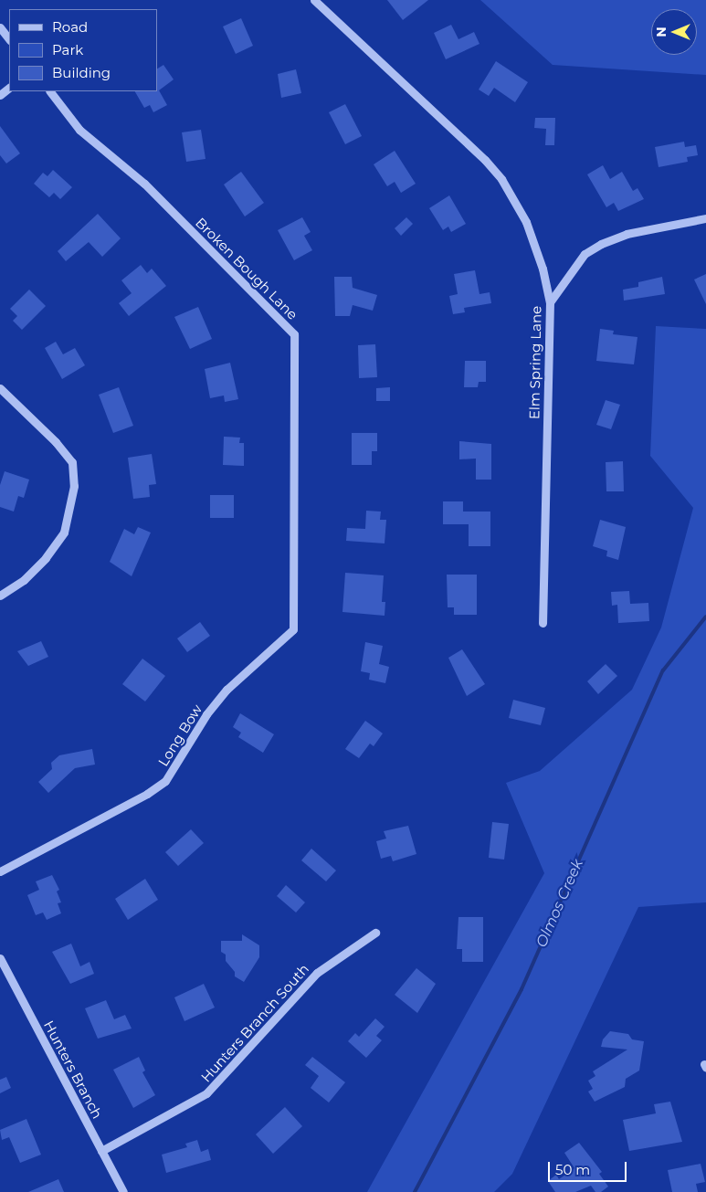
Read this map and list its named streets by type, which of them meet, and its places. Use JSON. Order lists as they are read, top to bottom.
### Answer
{
  "streets": {
    "street": [
      "Broken Bough Lane",
      "Elm Spring Lane",
      "Long Bow",
      "Hunters Branch South",
      "Hunters Branch"
    ]
  },
  "crossings": [
    ["Broken Bough Lane", "Long Bow"],
    ["Hunters Branch South", "Hunters Branch"]
  ],
  "water": ["Olmos Creek"],
  "legend": ["Road", "Park", "Building"],
  "scale_bar": "50 m",
  "north": "left"
}
